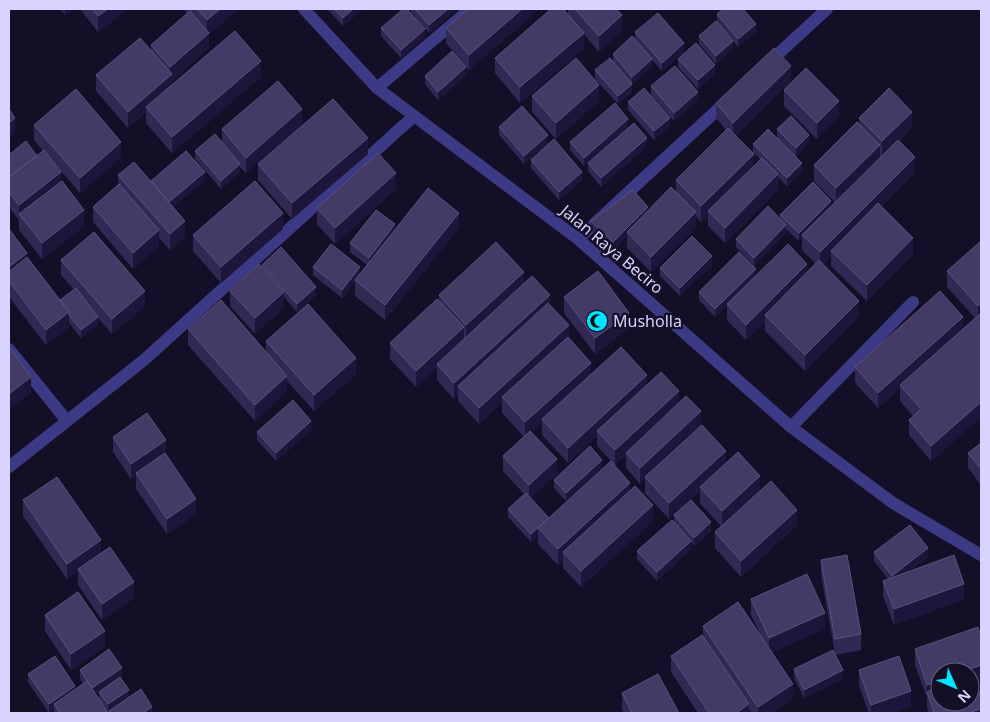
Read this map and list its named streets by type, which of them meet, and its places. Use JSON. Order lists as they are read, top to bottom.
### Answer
{
  "streets": {
    "street": ["Jalan Raya Beciro"]
  },
  "places": {
    "mosque": ["Musholla"]
  },
  "north": "bottom right"
}
